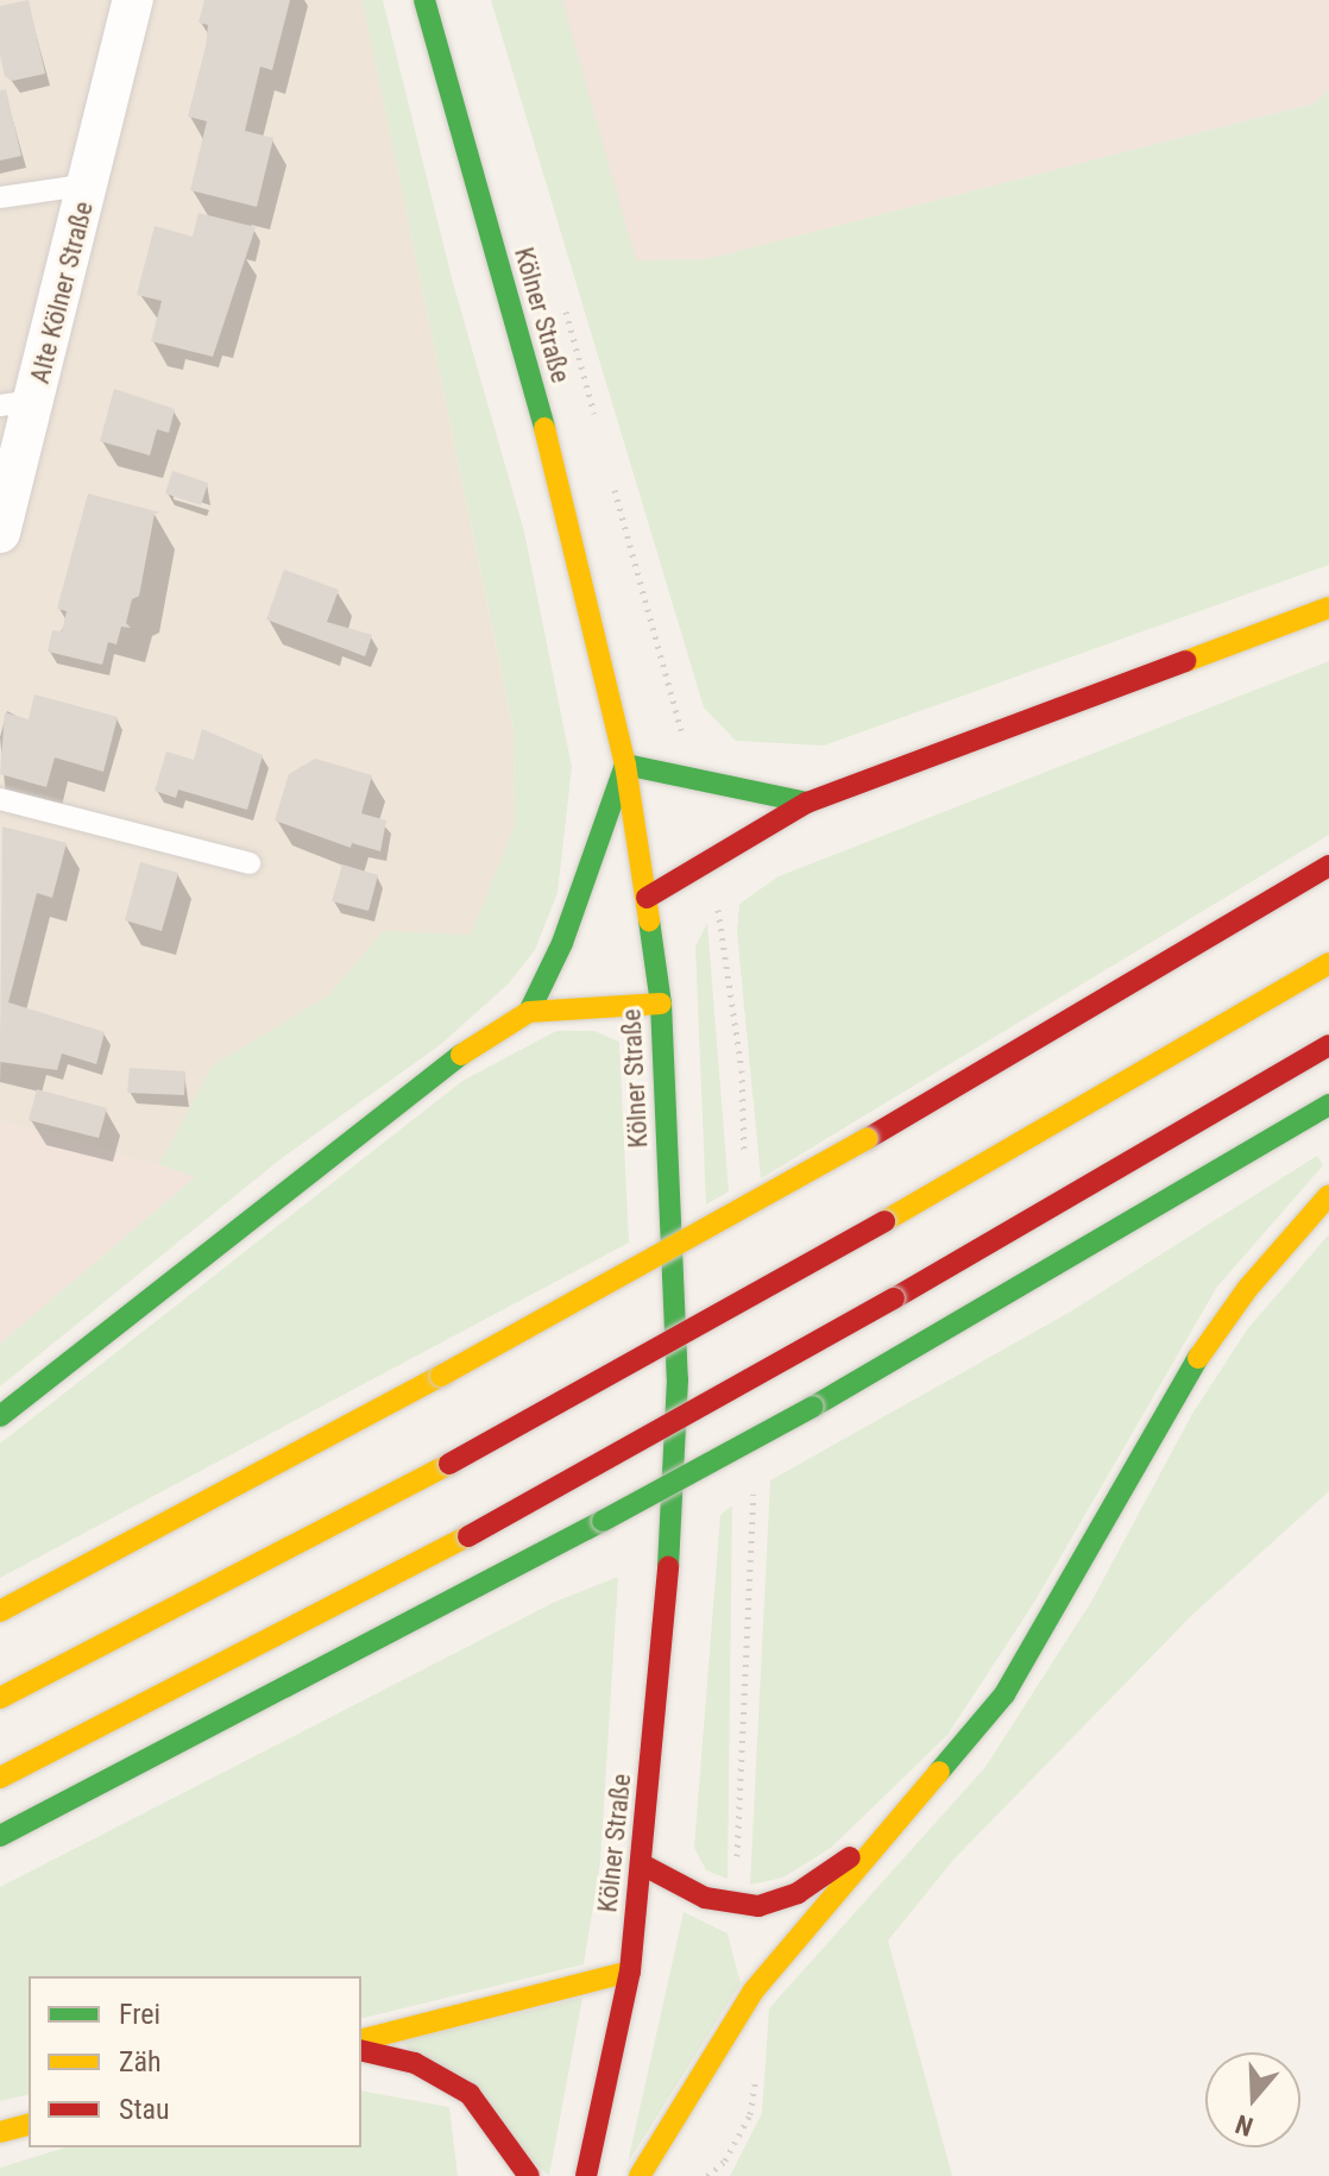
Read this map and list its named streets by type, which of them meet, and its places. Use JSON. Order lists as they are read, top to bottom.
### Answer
{
  "streets": {
    "main road": ["Kölner Straße"],
    "street": ["Alte Kölner Straße"]
  },
  "legend": ["Frei", "Zäh", "Stau"],
  "north": "bottom"
}
